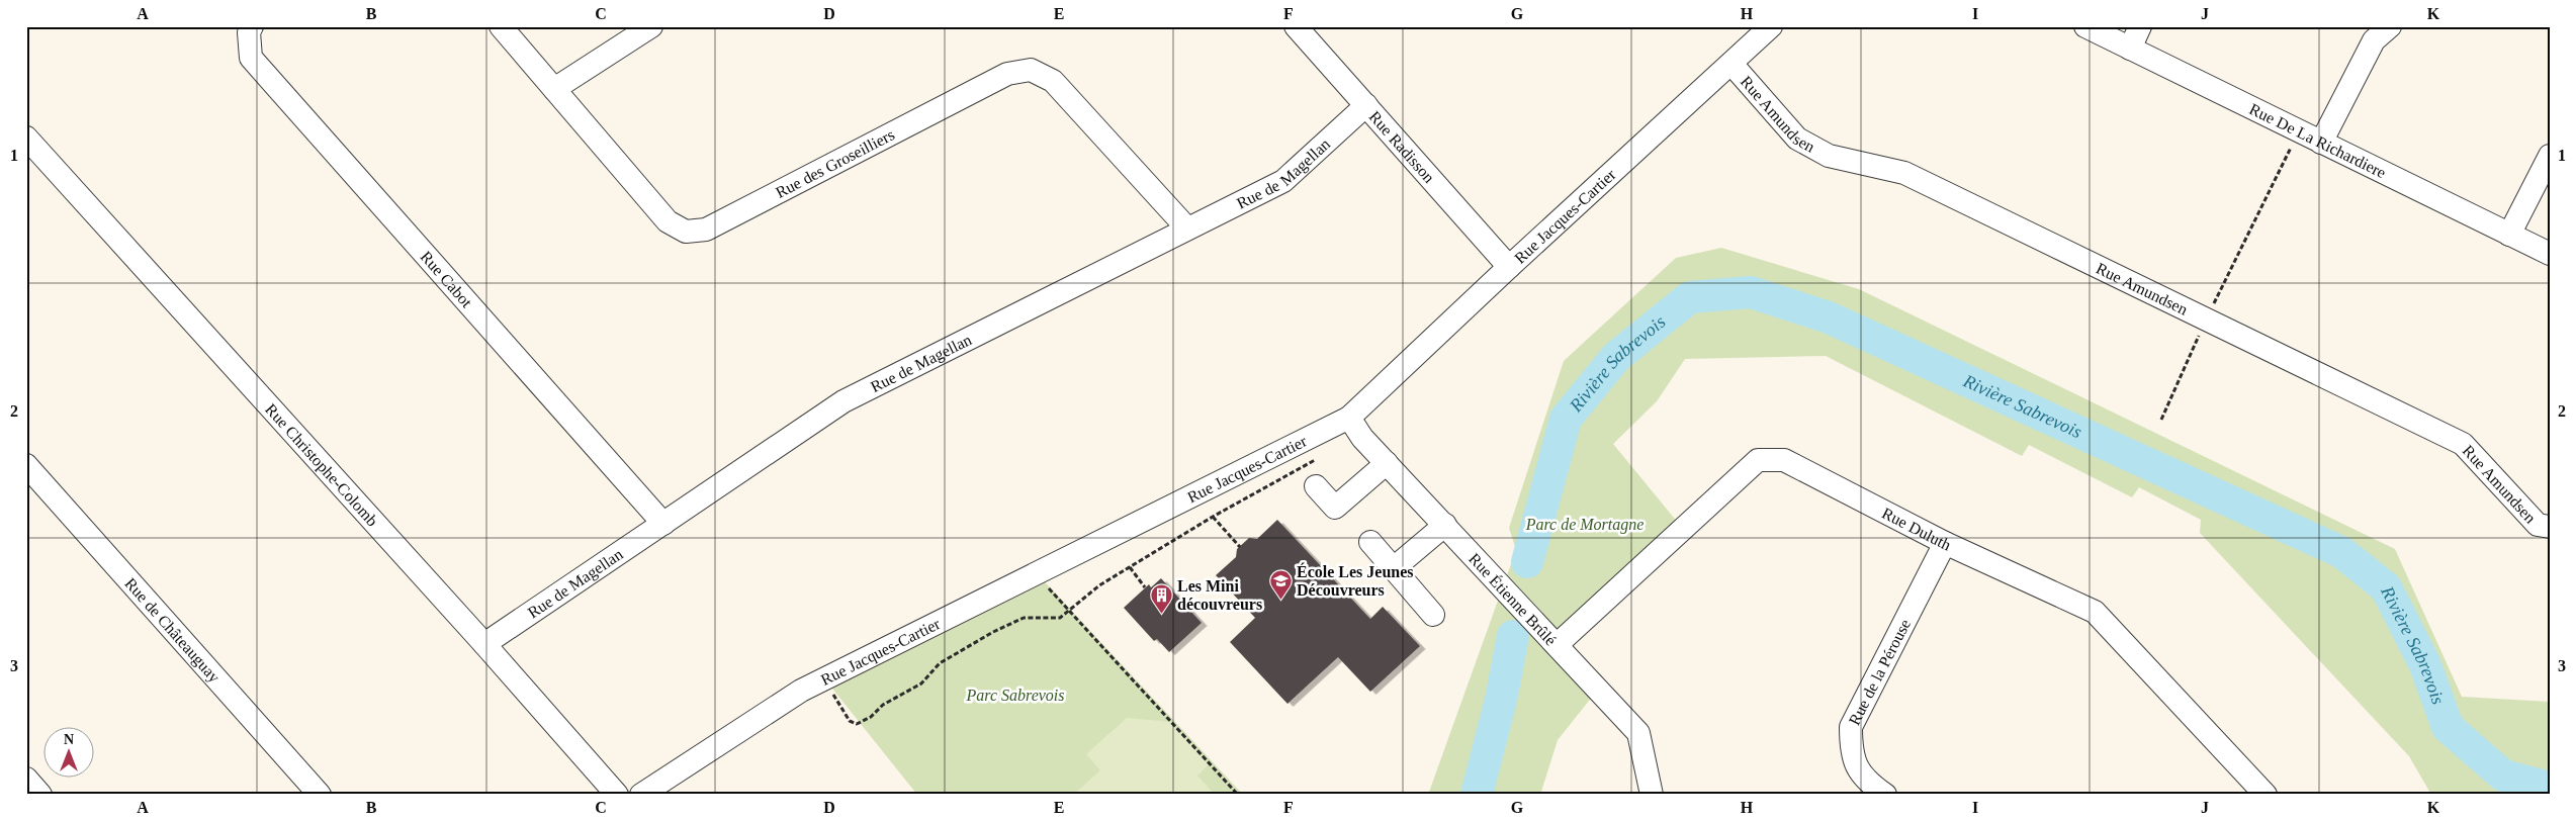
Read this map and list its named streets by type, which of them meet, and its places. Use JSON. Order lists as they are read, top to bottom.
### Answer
{
  "streets": {
    "street": [
      "Rue Amundsen",
      "Rue De La Richardiere",
      "Rue Radisson",
      "Rue des Groseilliers",
      "Rue de Magellan",
      "Rue Jacques-Cartier",
      "Rue Cabot",
      "Rue Christophe-Colomb",
      "Rue Duluth",
      "Rue Étienne Brûlé",
      "Rue de Châteauguay",
      "Rue de la Pérouse"
    ]
  },
  "crossings": [
    ["Rue Amundsen", "Rue Jacques-Cartier"],
    ["Rue Radisson", "Rue de Magellan"],
    ["Rue Radisson", "Rue Jacques-Cartier"],
    ["Rue des Groseilliers", "Rue de Magellan"],
    ["Rue de Magellan", "Rue Cabot"],
    ["Rue de Magellan", "Rue Christophe-Colomb"],
    ["Rue Jacques-Cartier", "Rue Étienne Brûlé"],
    ["Rue Duluth", "Rue Étienne Brûlé"],
    ["Rue Duluth", "Rue de la Pérouse"]
  ],
  "water": ["Rivière Sabrevois"],
  "parks": ["Parc de Mortagne", "Parc Sabrevois"],
  "places": {
    "school or university": ["École Les Jeunes Découvreurs"],
    "building": ["Les Mini découvreurs"]
  },
  "north": "top",
  "grid": {
    "columns": [
      "A",
      "B",
      "C",
      "D",
      "E",
      "F",
      "G",
      "H",
      "I",
      "J",
      "K"
    ],
    "rows": ["1", "2", "3"]
  }
}
